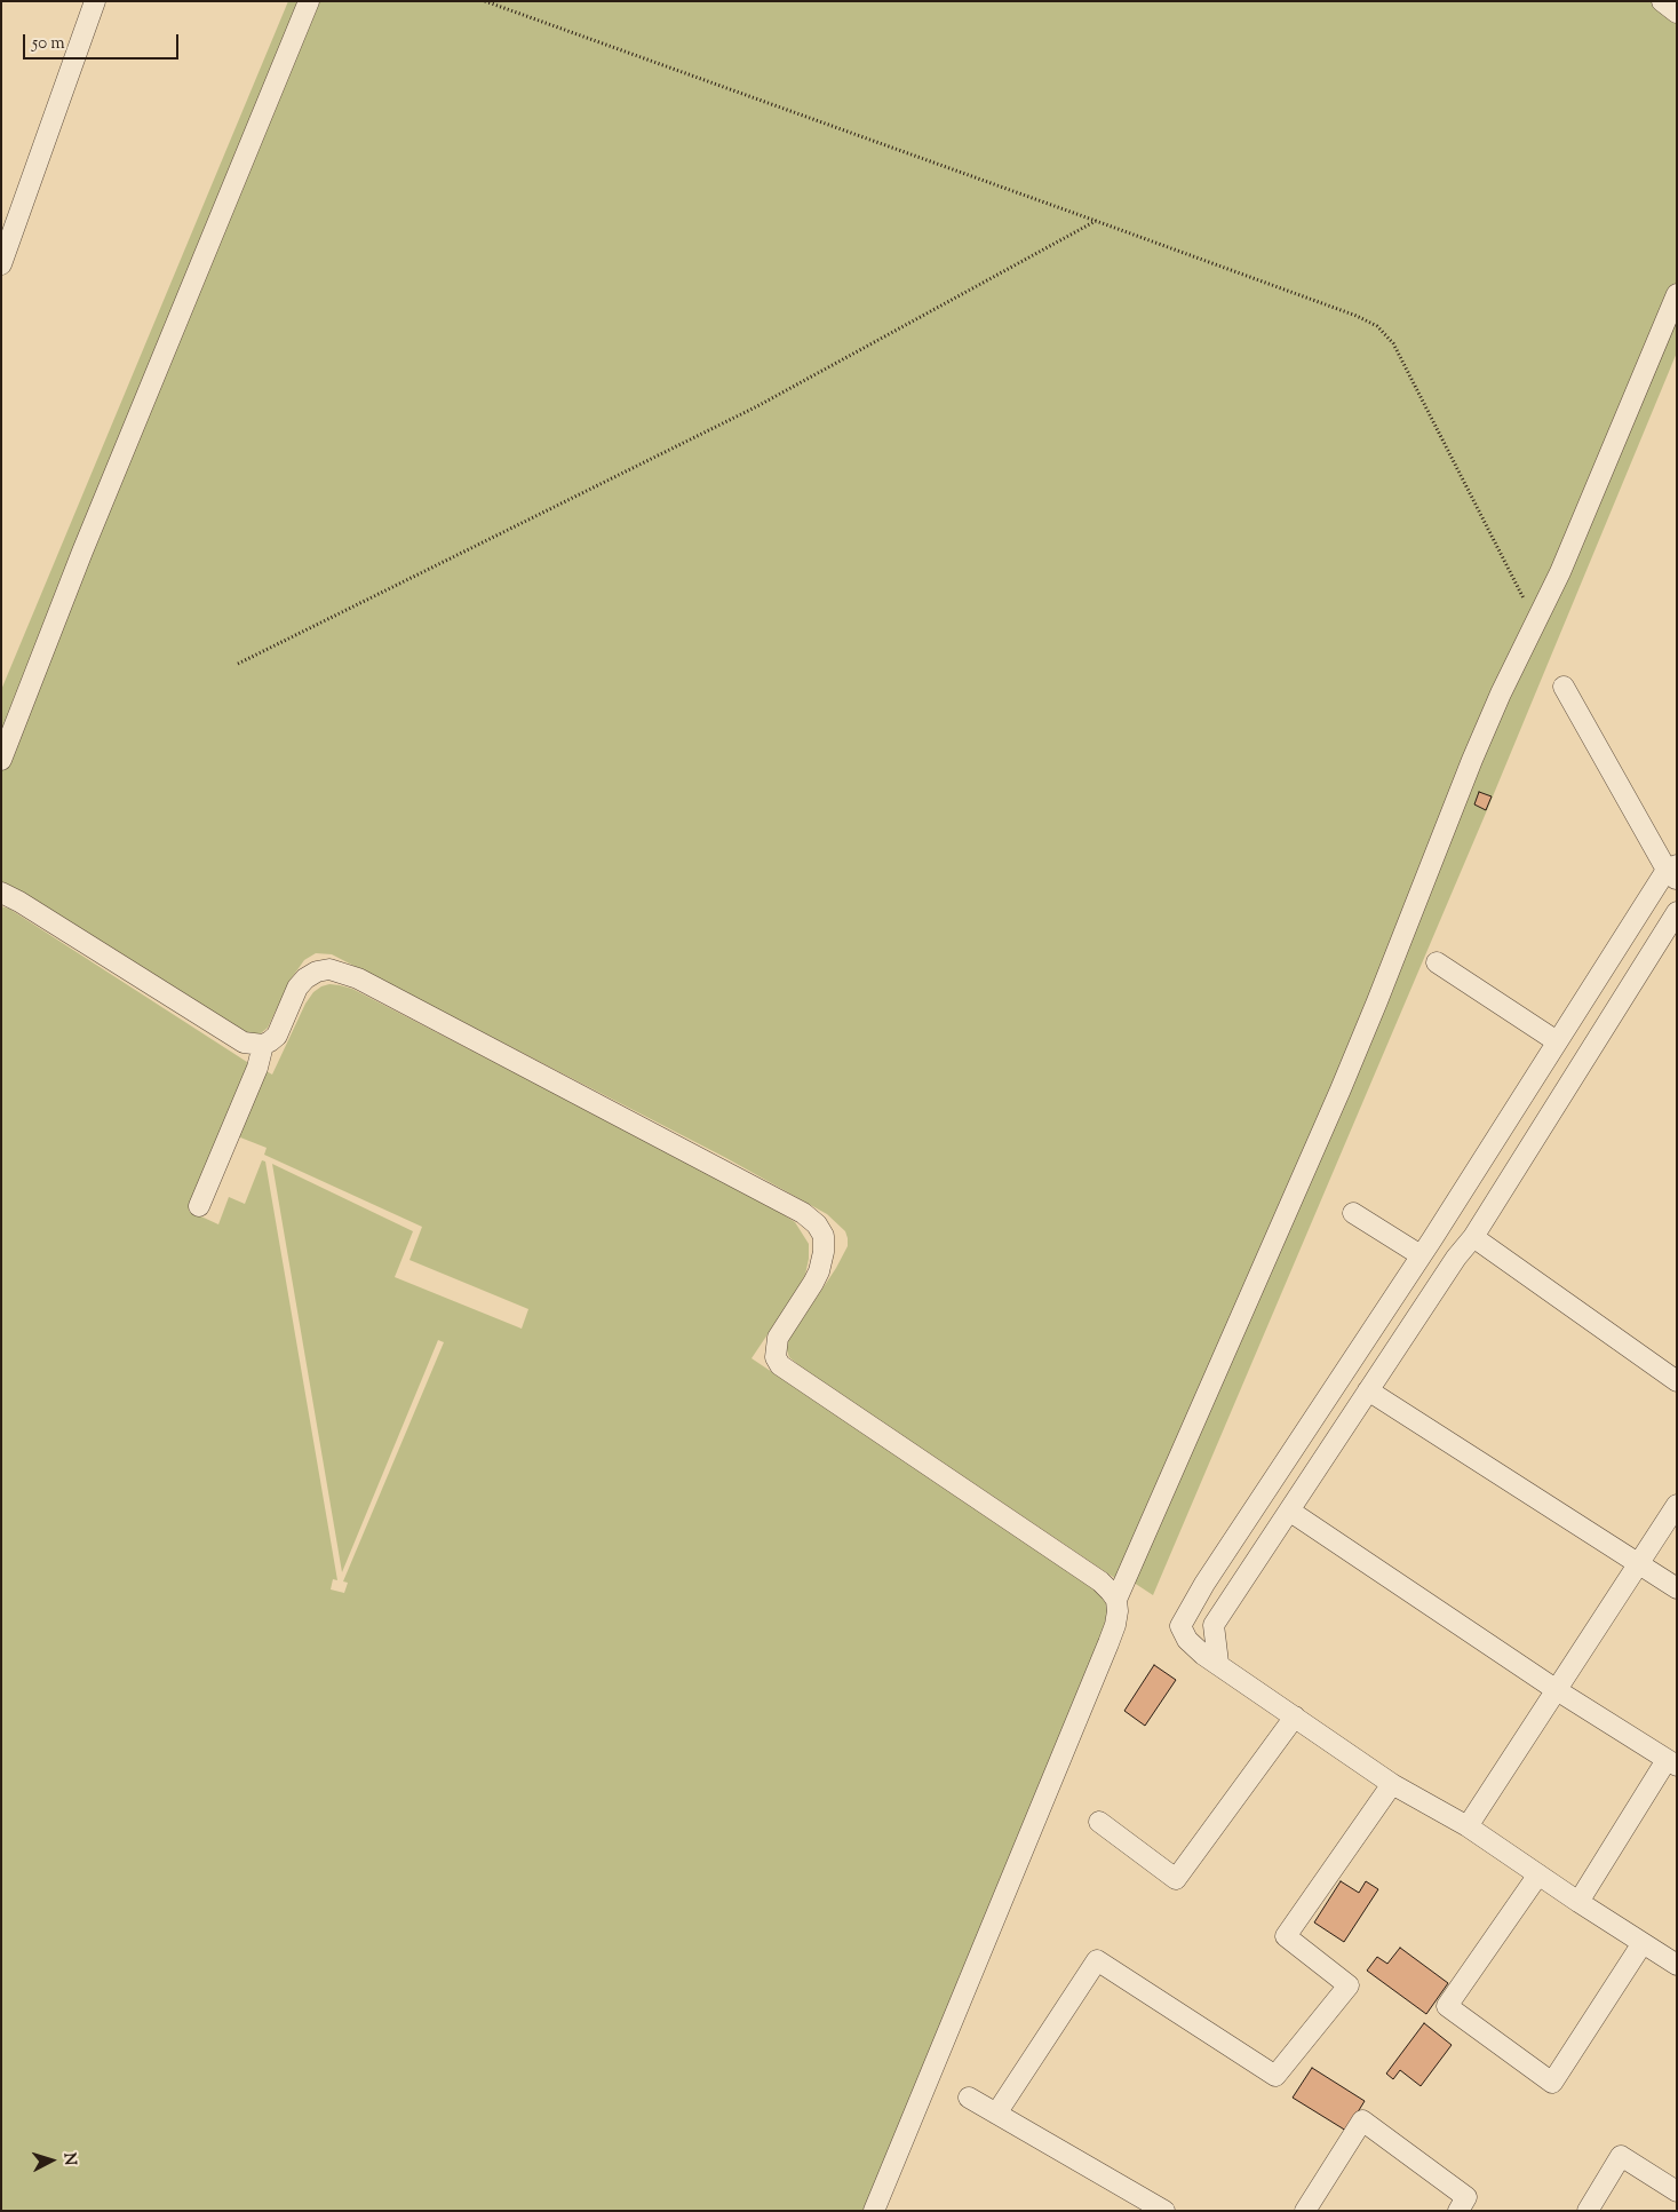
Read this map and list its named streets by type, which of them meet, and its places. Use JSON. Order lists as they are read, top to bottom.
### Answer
{
  "scale_bar": "50 m",
  "north": "right"
}
